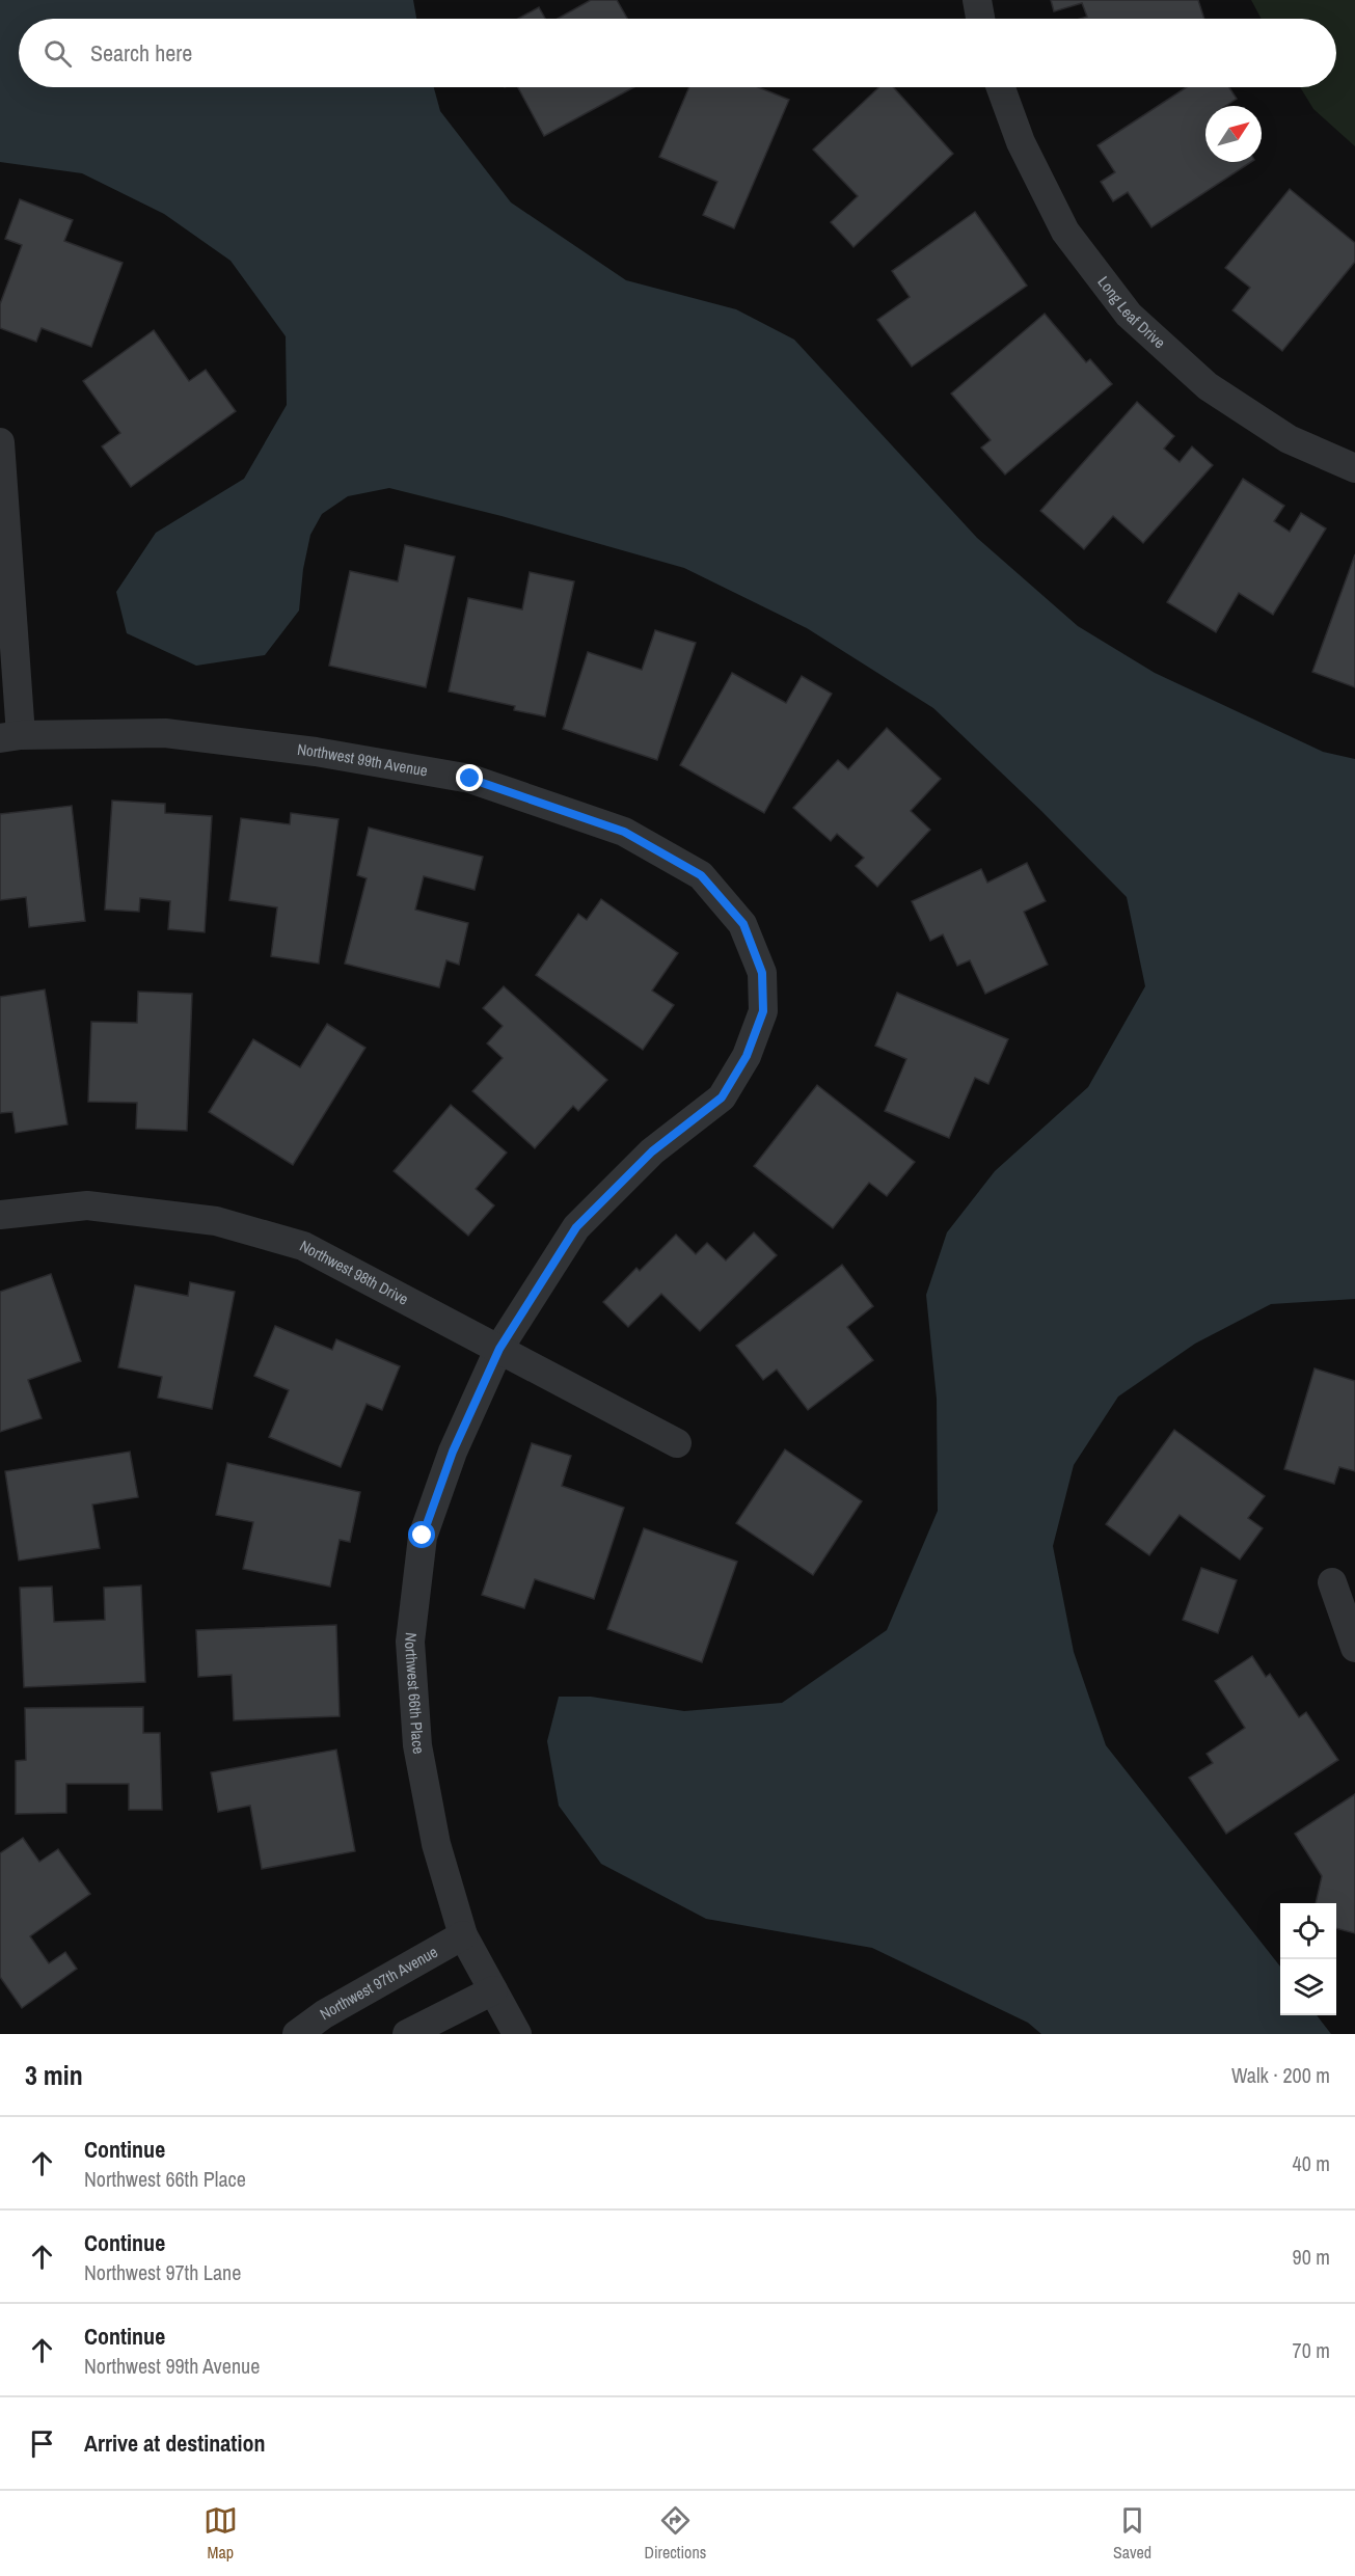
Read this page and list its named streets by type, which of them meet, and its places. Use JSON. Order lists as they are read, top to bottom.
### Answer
{
  "streets": {
    "street": [
      "Long Leaf Drive",
      "Northwest 99th Avenue",
      "Northwest 98th Drive",
      "Northwest 66th Place",
      "Northwest 97th Avenue"
    ]
  },
  "crossings": [
    ["Northwest 99th Avenue", "Northwest 98th Drive"],
    ["Northwest 99th Avenue", "Northwest 66th Place"],
    ["Northwest 98th Drive", "Northwest 66th Place"],
    ["Northwest 66th Place", "Northwest 97th Avenue"]
  ],
  "north": "top right",
  "page": {
    "search": "Search here",
    "heading": ["3 min", "Walk · 200 m"],
    "list": [
      ["Continue", "Northwest 66th Place", "40 m"],
      ["Continue", "Northwest 97th Lane", "90 m"],
      ["Continue", "Northwest 99th Avenue", "70 m"],
      "Arrive at destination"
    ],
    "nav": ["Map", "Directions", "Saved"]
  }
}
